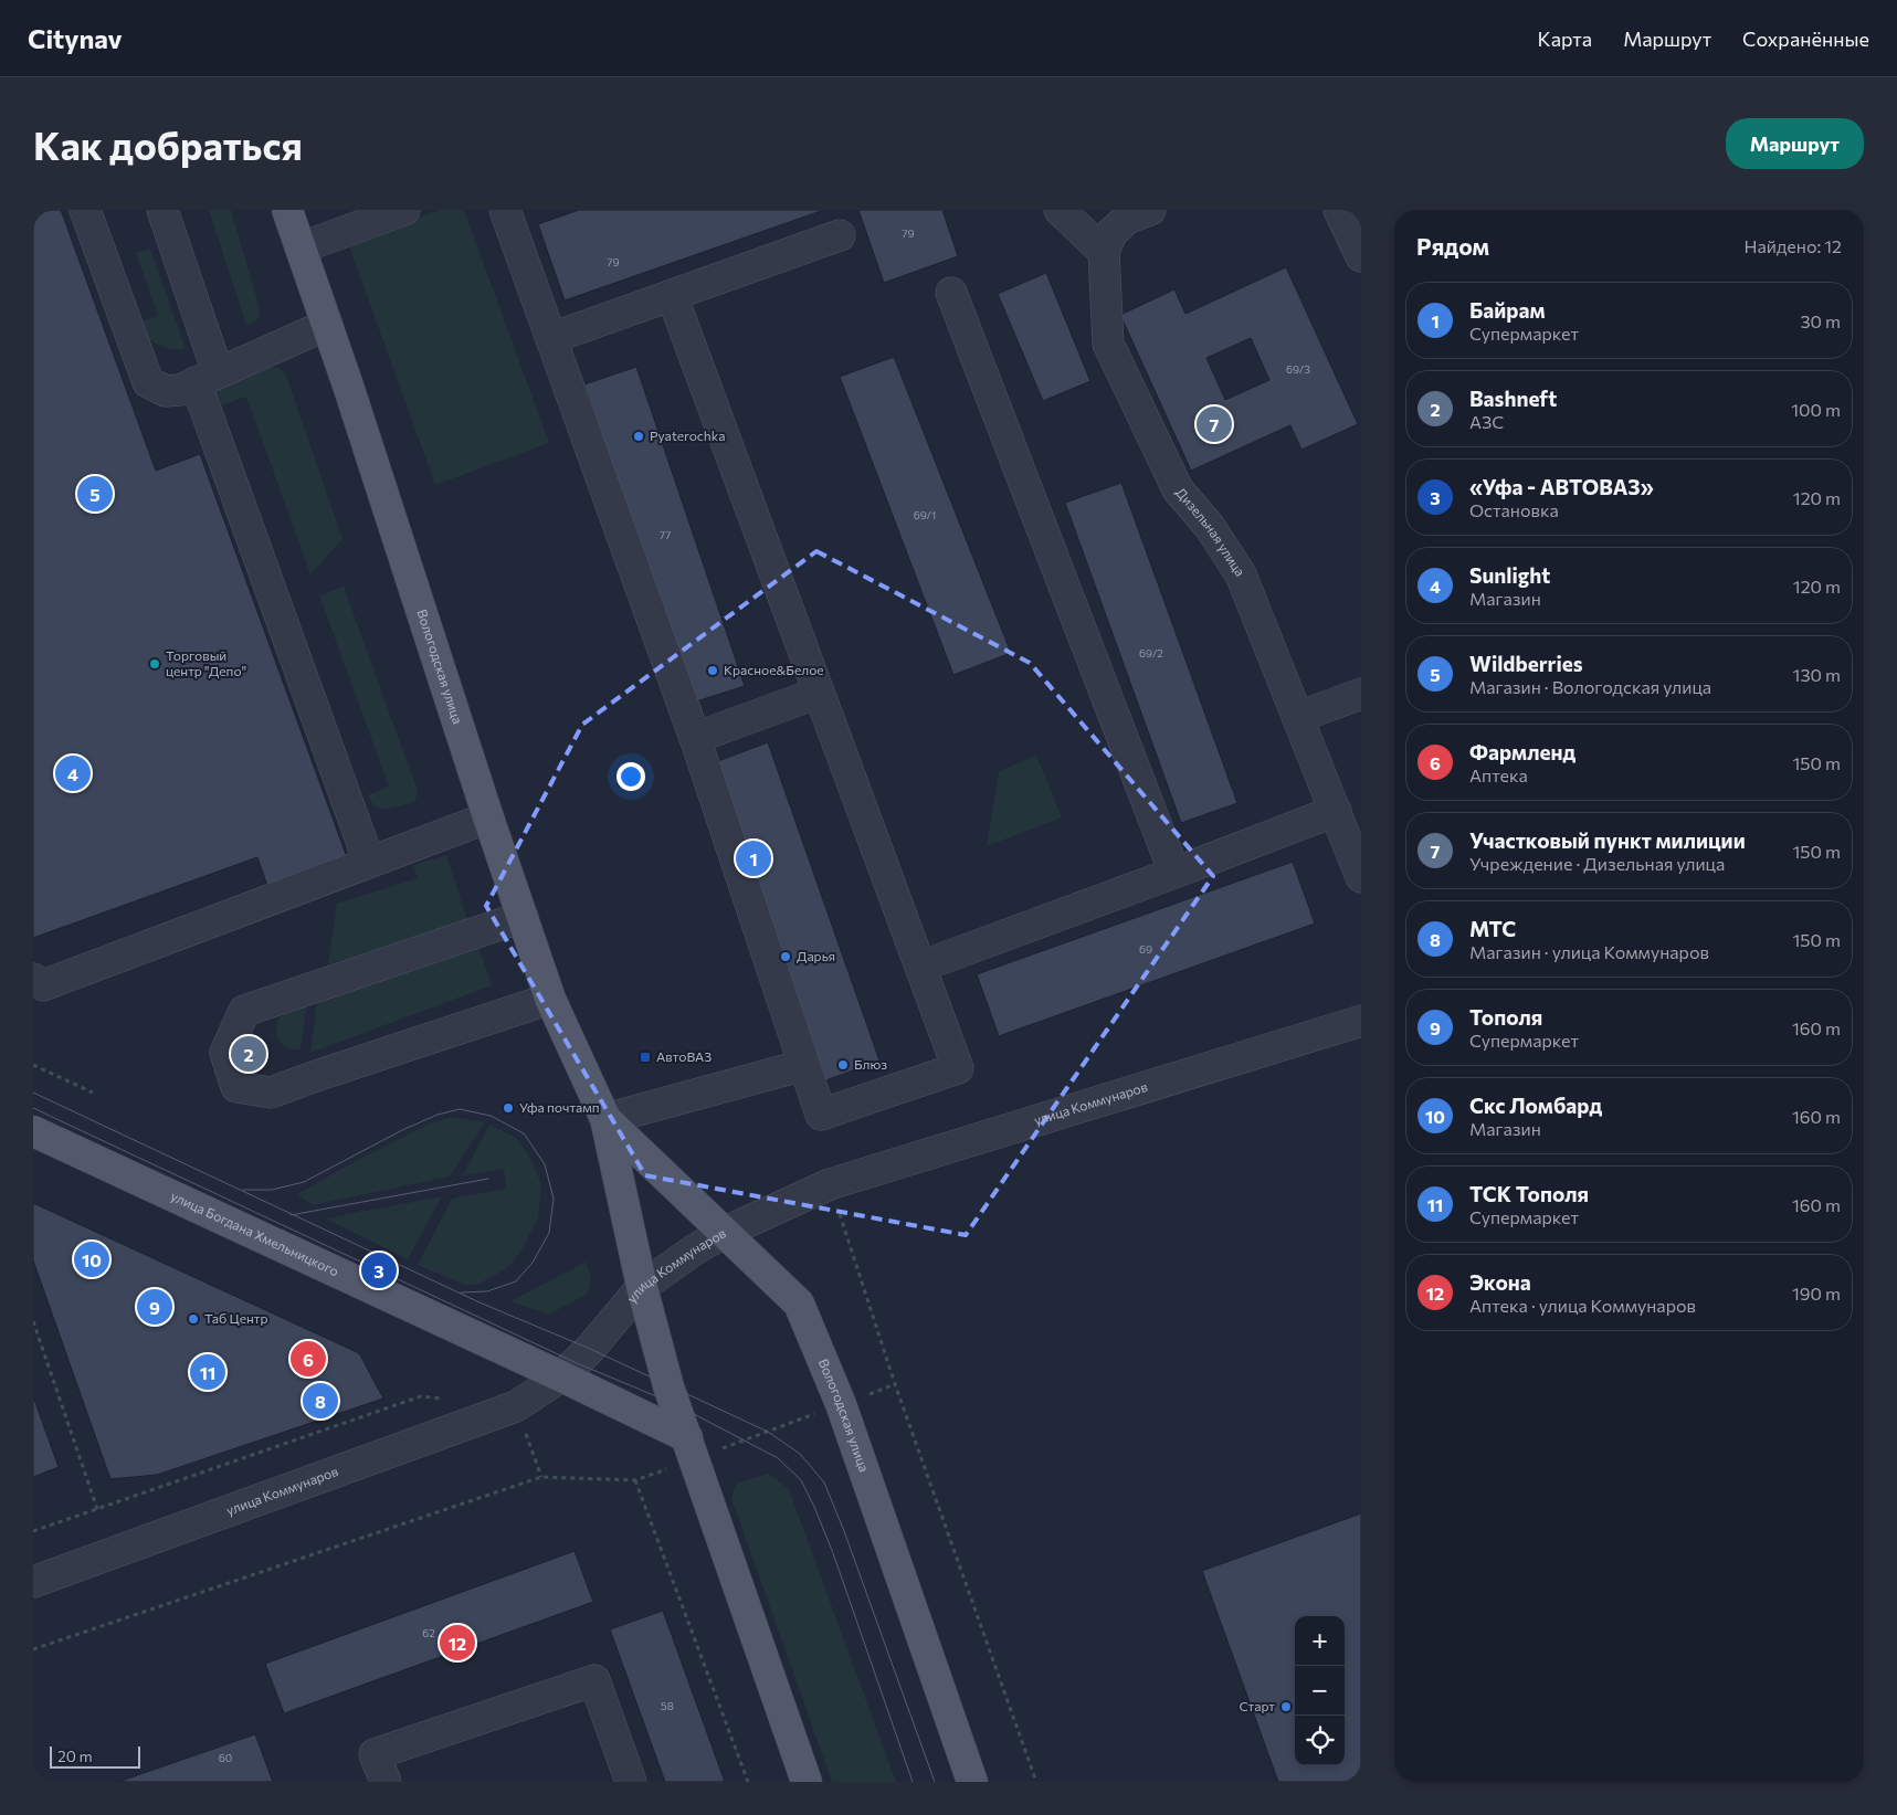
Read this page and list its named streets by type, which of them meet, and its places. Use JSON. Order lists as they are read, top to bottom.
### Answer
{
  "streets": {
    "main road": ["Вологодская улица", "улица Богдана Хмельницкого"],
    "street": ["Дизельная улица", "улица Коммунаров"]
  },
  "crossings": [
    ["Вологодская улица", "улица Коммунаров"],
    ["Вологодская улица", "улица Богдана Хмельницкого"],
    ["улица Коммунаров", "улица Богдана Хмельницкого"]
  ],
  "places": {
    "other": [
      "Pyaterochka",
      "Торговый центр \"Депо\"",
      "Красное&Белое",
      "Дарья",
      "Блюз",
      "Уфа почтамп",
      "Таб Центр",
      "Старт"
    ],
    "transit": ["АвтоВАЗ"]
  },
  "house_numbers": [
    "79",
    "79",
    "69/3",
    "69/1",
    "77",
    "69/2",
    "69",
    "62",
    "58",
    "60"
  ],
  "scale_bar": "20 m",
  "page": {
    "header": "Citynav",
    "nav": ["Карта", "Маршрут", "Сохранённые"],
    "buttons": "Маршрут",
    "title": "Как добраться",
    "heading": ["Рядом", "Найдено: 12"],
    "list": [
      {
        "mark": "1",
        "name": "Байрам",
        "note": "Супермаркет",
        "value": "30 m"
      },
      {
        "mark": "2",
        "name": "Bashneft",
        "note": "АЗС",
        "value": "100 m"
      },
      {
        "mark": "3",
        "name": "«Уфа - АВТОВАЗ»",
        "note": "Остановка",
        "value": "120 m"
      },
      {
        "mark": "4",
        "name": "Sunlight",
        "note": "Магазин",
        "value": "120 m"
      },
      {
        "mark": "5",
        "name": "Wildberries",
        "note": "Магазин · Вологодская улица",
        "value": "130 m"
      },
      {
        "mark": "6",
        "name": "Фармленд",
        "note": "Аптека",
        "value": "150 m"
      },
      {
        "mark": "7",
        "name": "Участковый пункт милиции",
        "note": "Учреждение · Дизельная улица",
        "value": "150 m"
      },
      {
        "mark": "8",
        "name": "МТС",
        "note": "Магазин · улица Коммунаров",
        "value": "150 m"
      },
      {
        "mark": "9",
        "name": "Тополя",
        "note": "Супермаркет",
        "value": "160 m"
      },
      {
        "mark": "10",
        "name": "Скс Ломбард",
        "note": "Магазин",
        "value": "160 m"
      },
      {
        "mark": "11",
        "name": "ТСК Тополя",
        "note": "Супермаркет",
        "value": "160 m"
      },
      {
        "mark": "12",
        "name": "Экона",
        "note": "Аптека · улица Коммунаров",
        "value": "190 m"
      }
    ],
    "pins": [
      "7",
      "5",
      "4",
      "1",
      "2",
      "10",
      "3",
      "9",
      "6",
      "11",
      "8",
      "12"
    ],
    "map_buttons": ["+", "−"],
    "scale": "20 m"
  }
}
